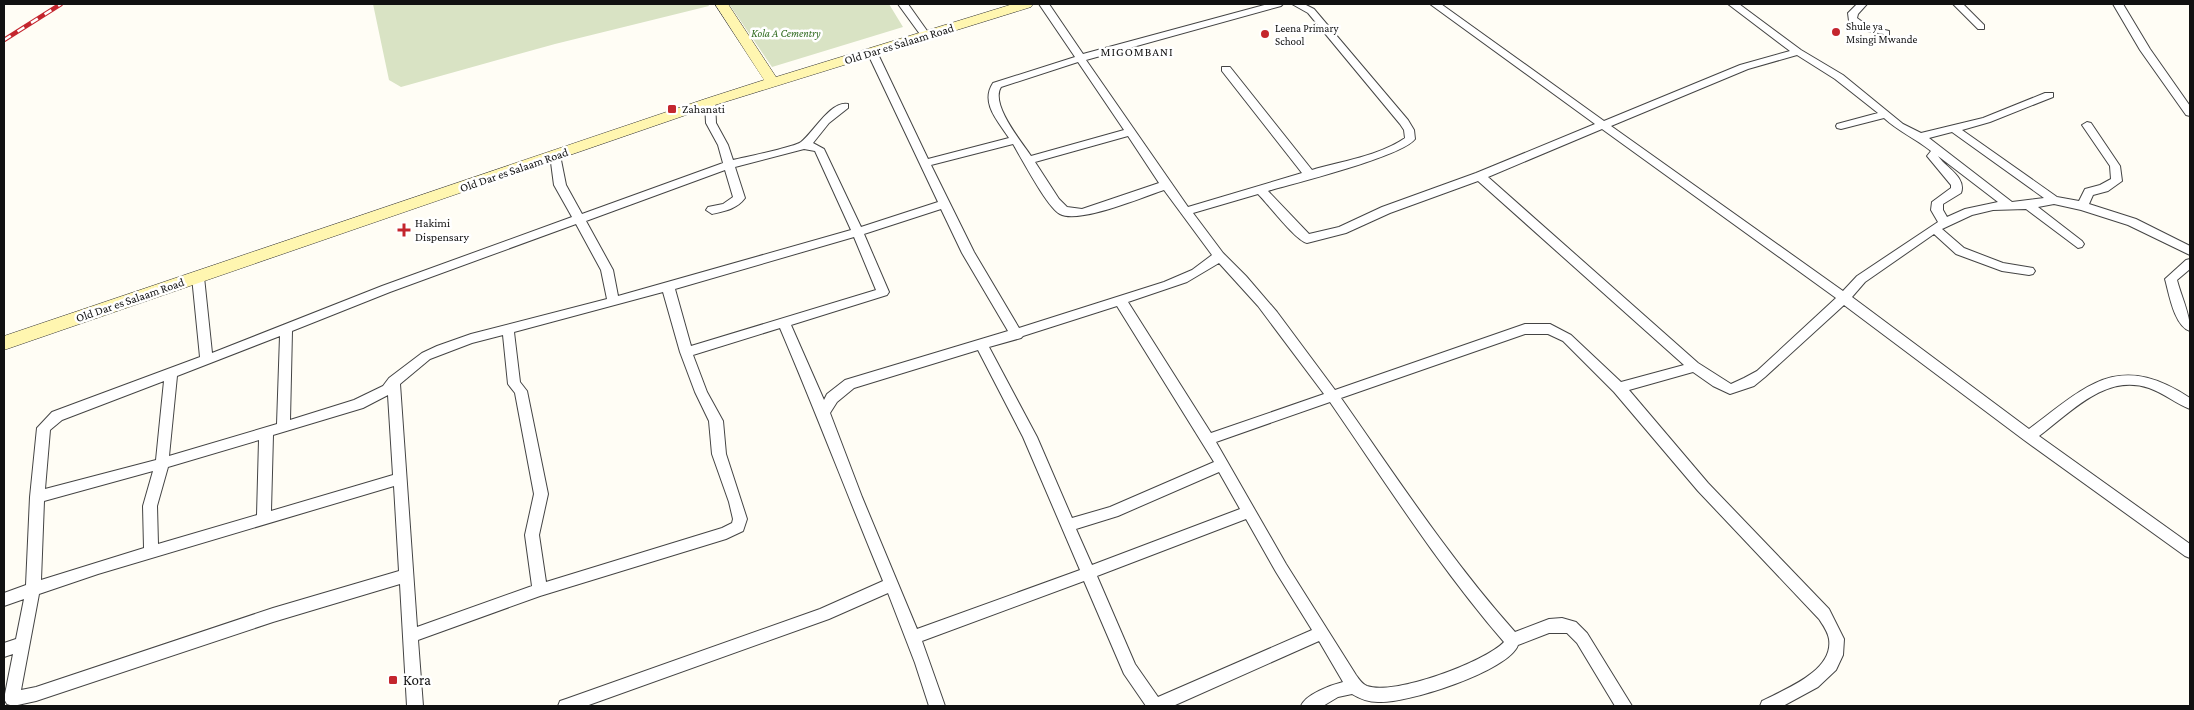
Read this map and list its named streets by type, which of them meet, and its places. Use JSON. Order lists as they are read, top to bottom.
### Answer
{
  "streets": {
    "main road": ["Old Dar es Salaam Road"]
  },
  "districts": ["MIGOMBANI"],
  "parks": ["Kola A Cementry"],
  "places": {
    "other": ["Shule ya Msingi Mwande", "Leena Primary School"],
    "transit": ["Zahanati", "Kora"],
    "health": ["Hakimi Dispensary"]
  }
}
